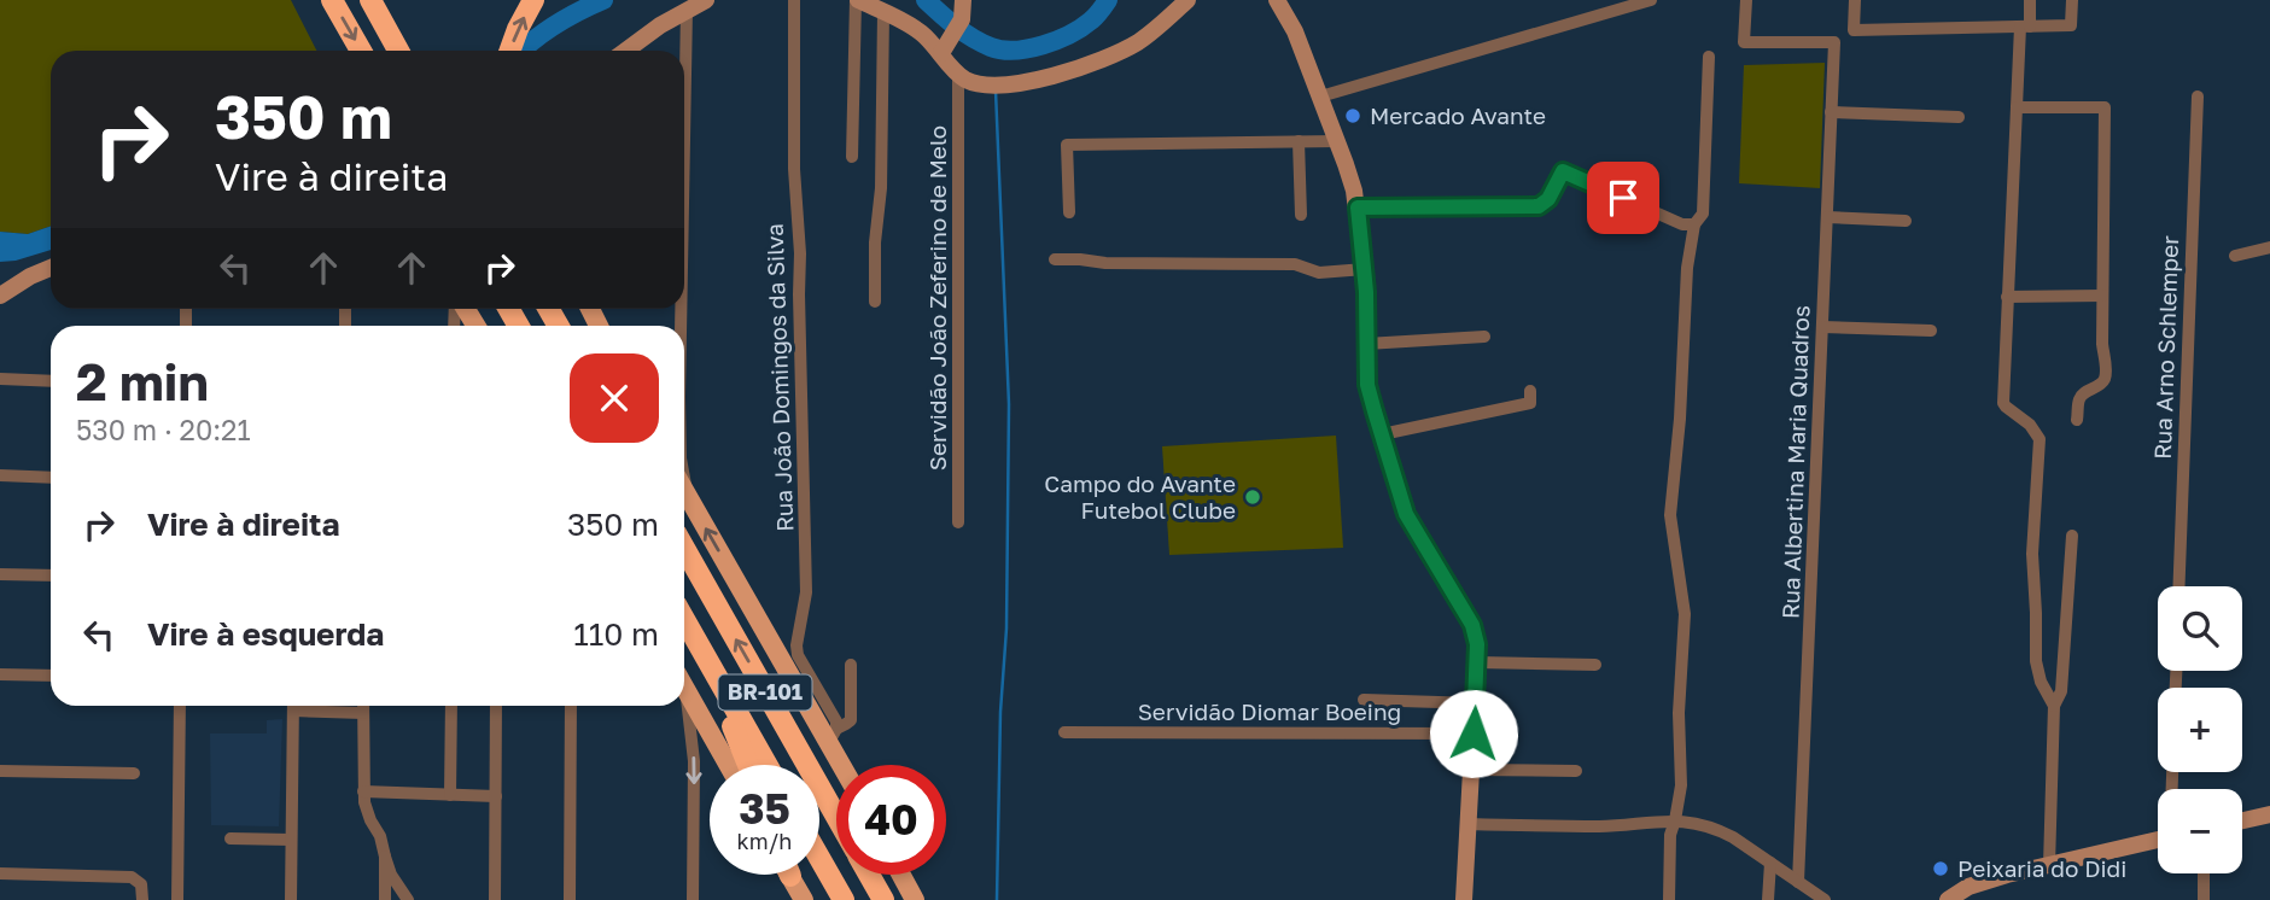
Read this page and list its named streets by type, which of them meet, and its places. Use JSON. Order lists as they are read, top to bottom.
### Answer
{
  "streets": {
    "highway": ["BR-101"],
    "street": [
      "Servidão João Zeferino de Melo",
      "Rua Arno Schlemper",
      "Rua João Domingos da Silva",
      "Rua Albertina Maria Quadros",
      "Servidão Diomar Boeing"
    ]
  },
  "places": ["Mercado Avante", "Campo do Avante Futebol Clube", "Peixaria do Didi"],
  "page": {
    "turn": ["350 m", "Vire à direita"],
    "heading": ["2 min", "530 m · 20:21"],
    "list": [
      {
        "name": "Vire à direita",
        "value": "350 m"
      },
      {
        "name": "Vire à esquerda",
        "value": "110 m"
      }
    ],
    "map_buttons": ["+", "−"],
    "speed": "35 km/h",
    "limit": "40"
  }
}
